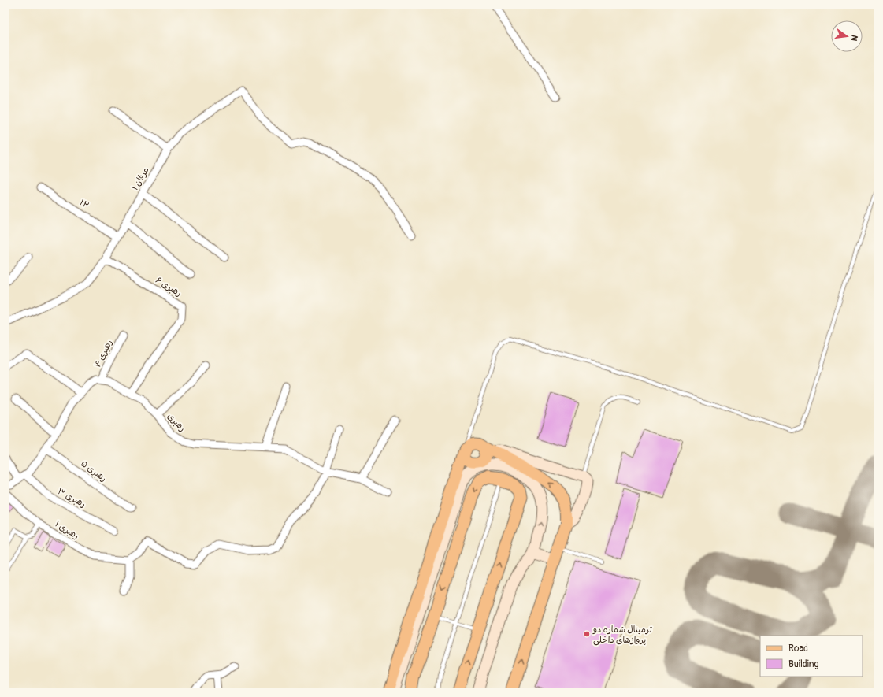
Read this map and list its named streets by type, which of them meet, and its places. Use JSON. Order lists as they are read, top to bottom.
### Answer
{
  "streets": {
    "street": [
      "عرفان ۱",
      "۱۲",
      "رهبری ۶",
      "رهبری ۴",
      "رهبری",
      "رهبری ۵",
      "رهبری ۳",
      "رهبری ۱"
    ]
  },
  "crossings": [
    ["عرفان ۱", "۱۲"],
    ["عرفان ۱", "رهبری ۶"],
    ["رهبری ۶", "رهبری"],
    ["رهبری ۴", "رهبری"]
  ],
  "places": ["ترمینال شماره دو پروازهای داخلی"],
  "legend": ["Road", "Building"],
  "north": "right"
}
